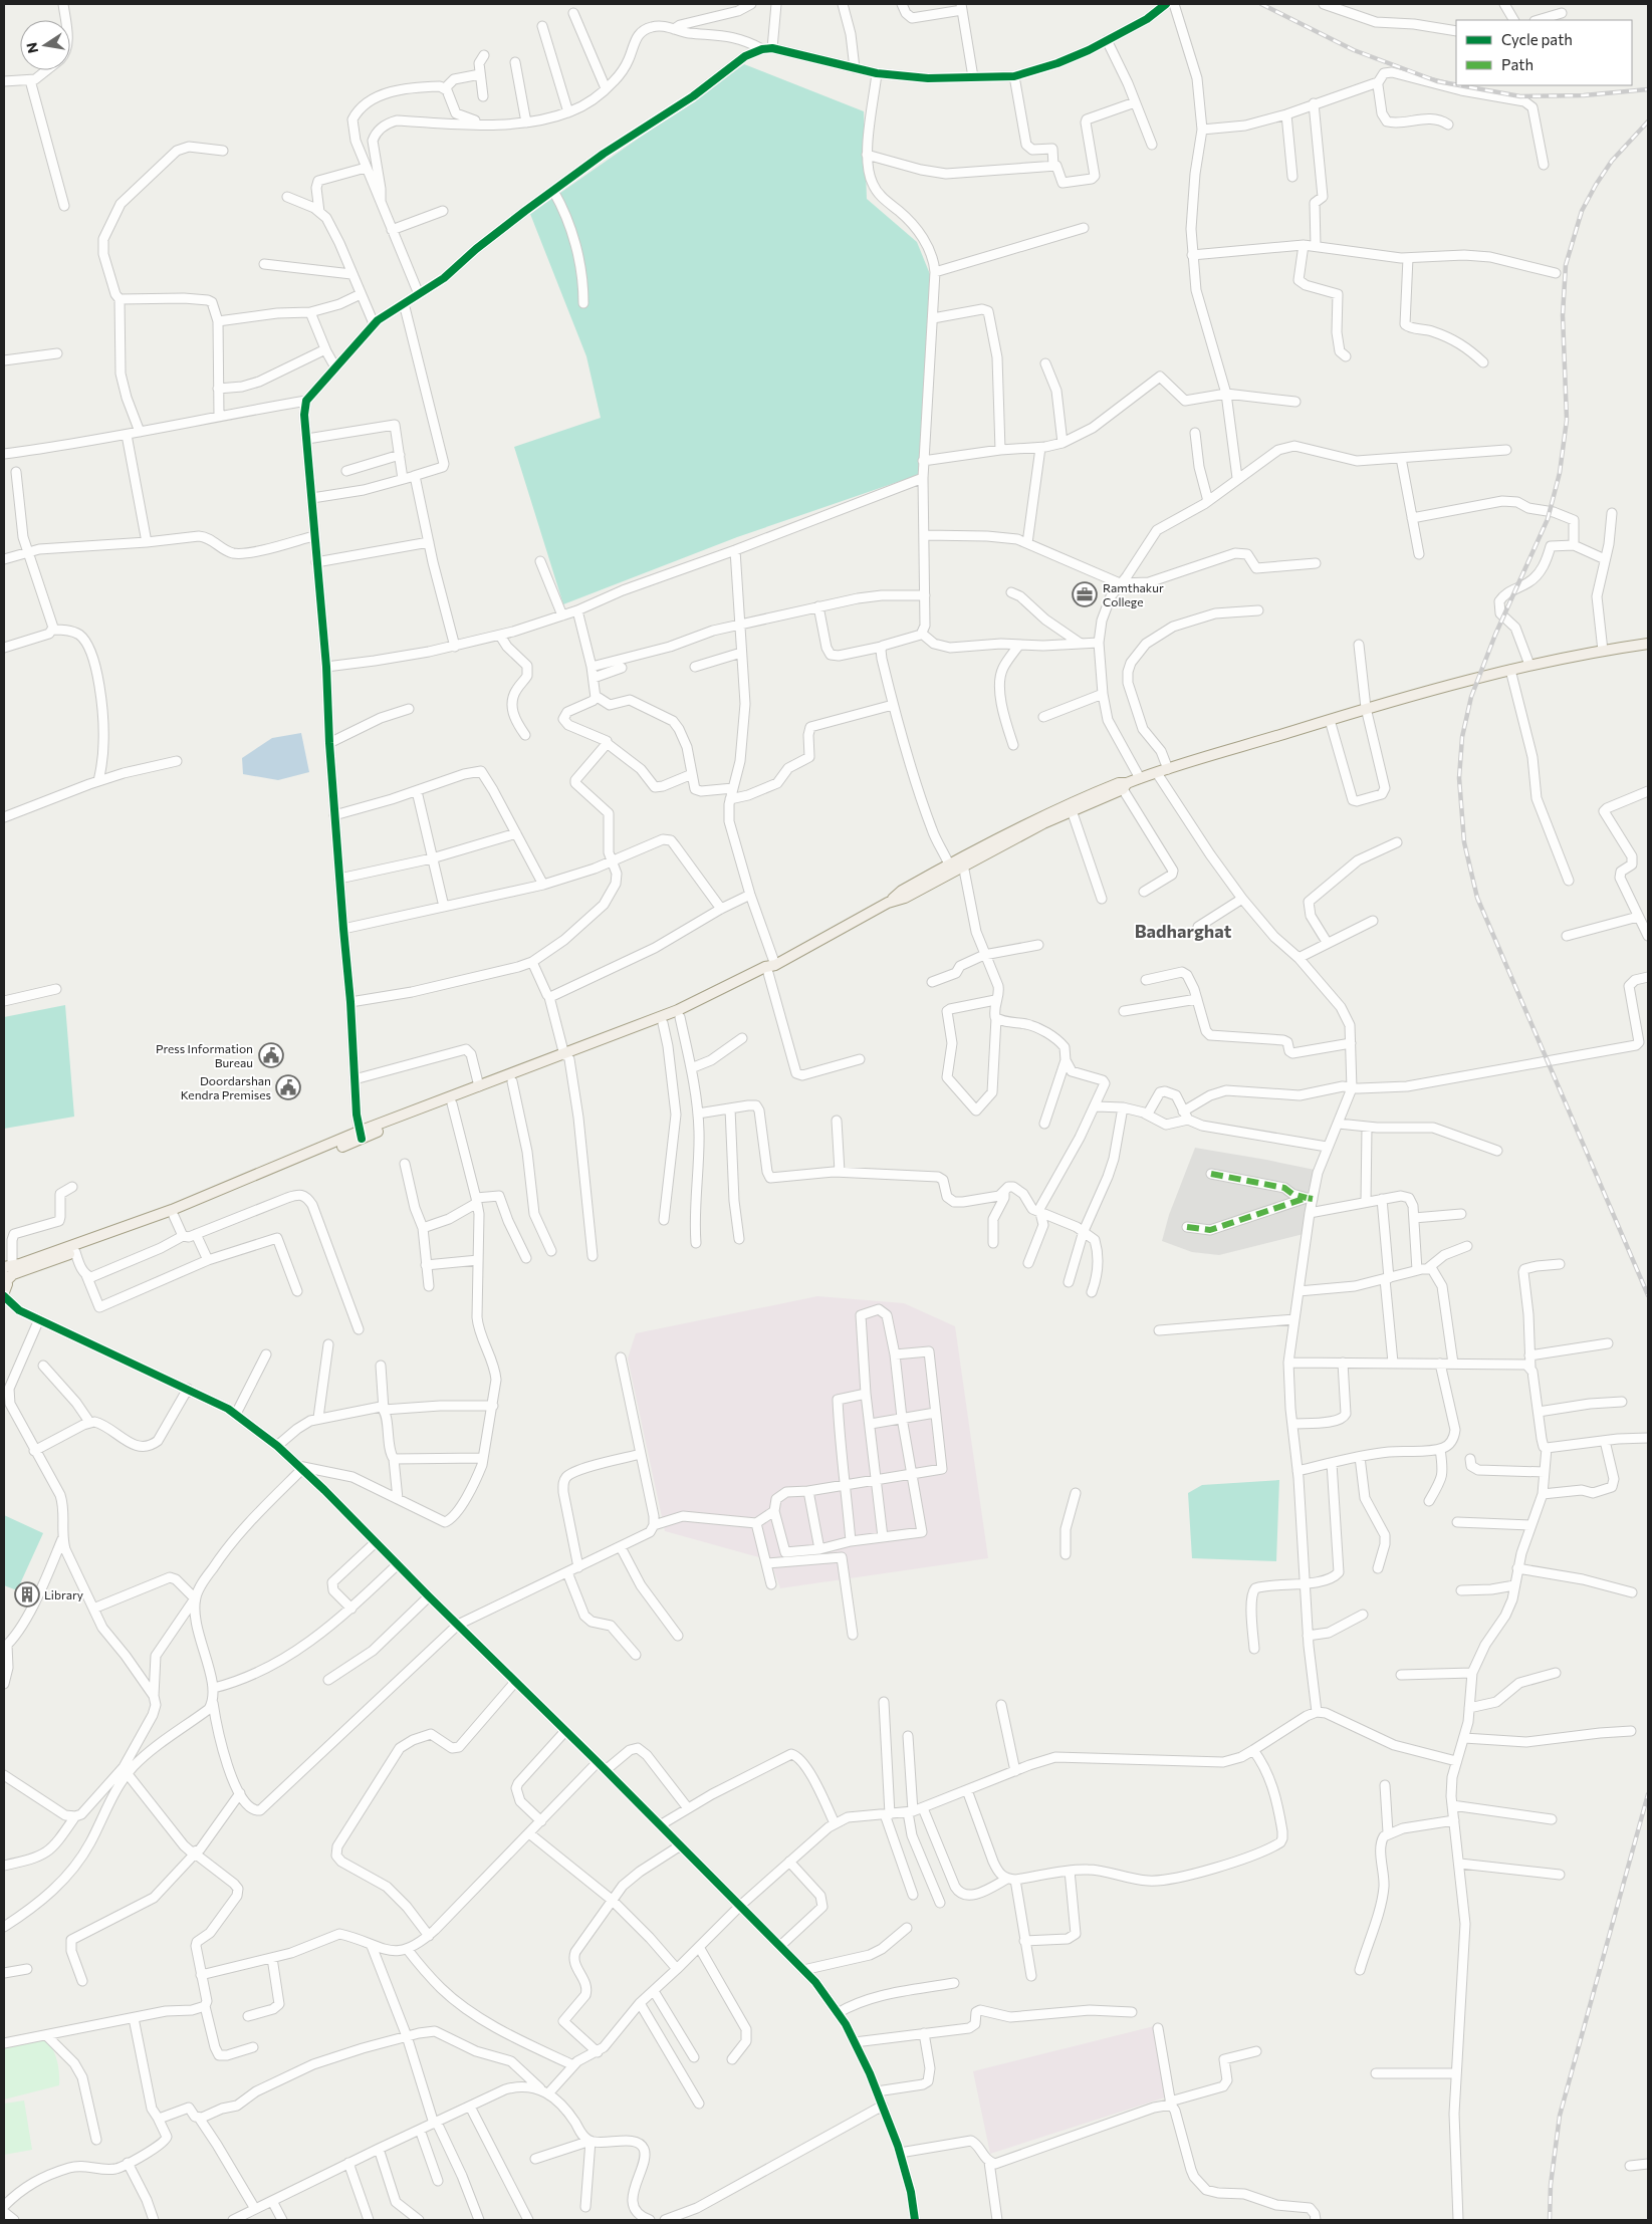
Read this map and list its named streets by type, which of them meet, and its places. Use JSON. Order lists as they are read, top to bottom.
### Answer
{
  "districts": ["Badharghat"],
  "places": {
    "office": ["Ramthakur College"],
    "public building": ["Press Information Bureau", "Doordarshan Kendra Premises"],
    "building": ["Library"]
  },
  "legend": ["Cycle path", "Path"],
  "north": "left"
}
